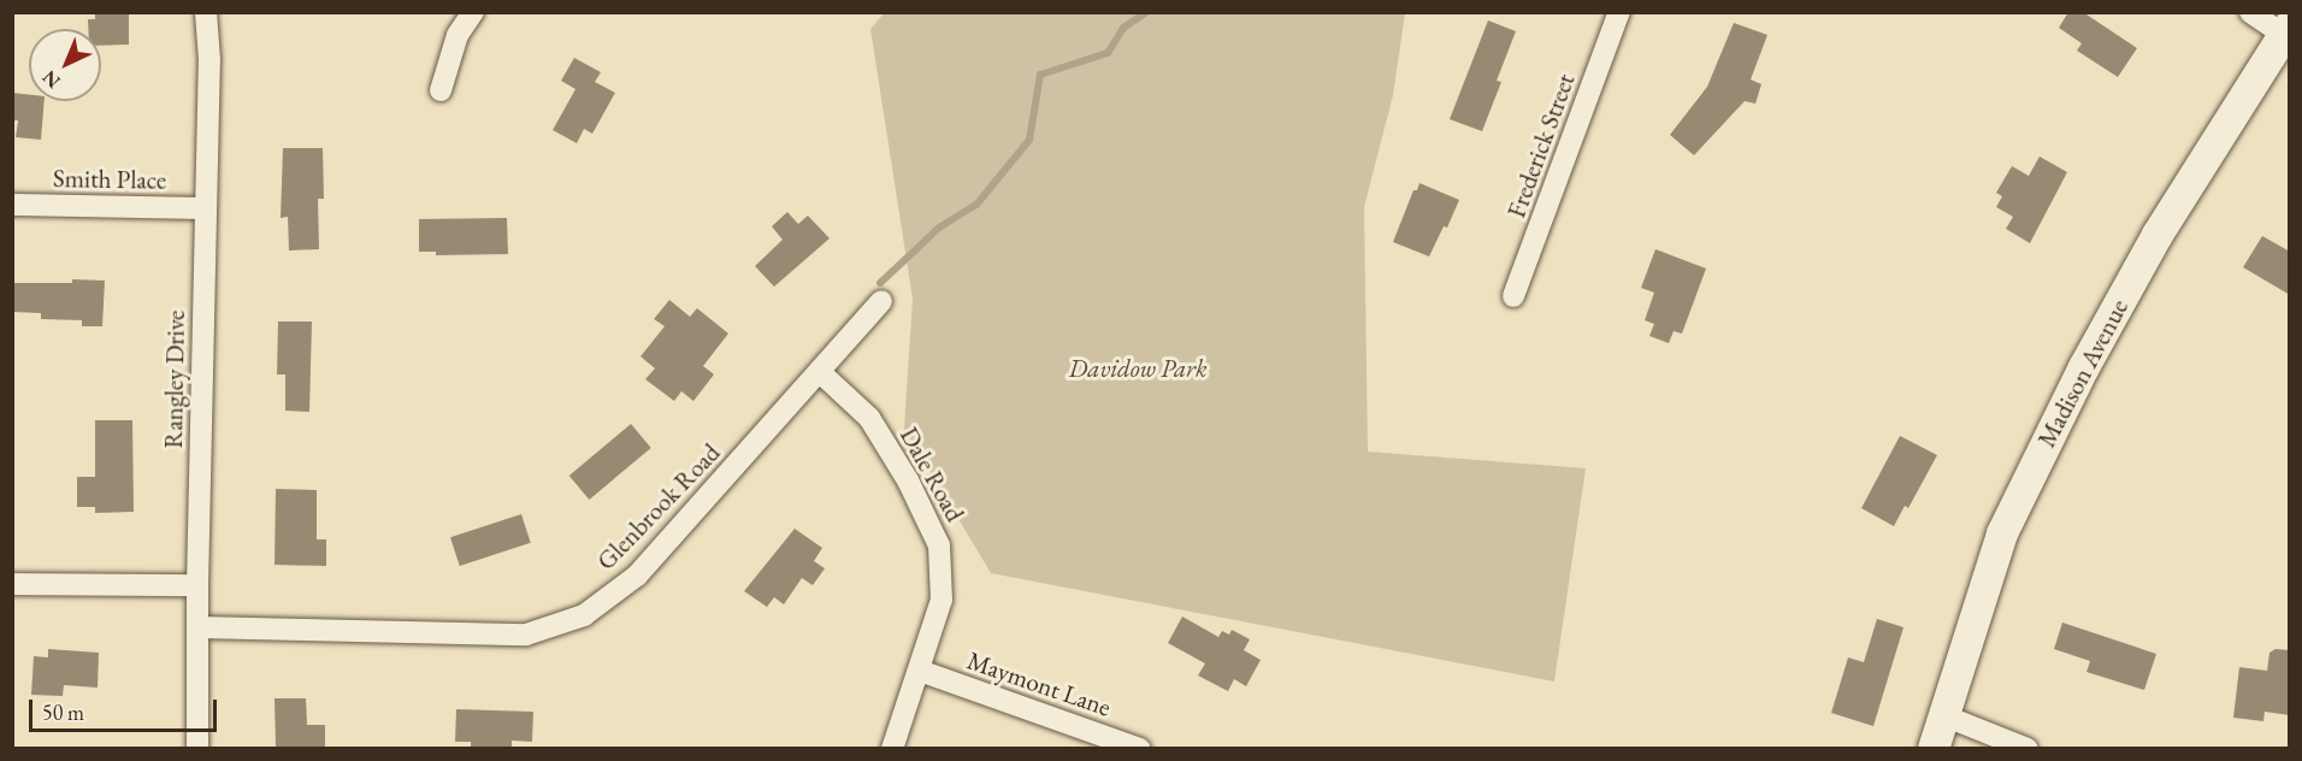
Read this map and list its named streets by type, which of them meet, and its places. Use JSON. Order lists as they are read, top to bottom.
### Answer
{
  "streets": {
    "street": [
      "Frederick Street",
      "Smith Place",
      "Madison Avenue",
      "Rangley Drive",
      "Dale Road",
      "Glenbrook Road",
      "Maymont Lane"
    ]
  },
  "crossings": [
    ["Smith Place", "Rangley Drive"],
    ["Rangley Drive", "Glenbrook Road"],
    ["Dale Road", "Glenbrook Road"],
    ["Dale Road", "Maymont Lane"]
  ],
  "parks": ["Davidow Park"],
  "scale_bar": "50 m",
  "north": "bottom left"
}
